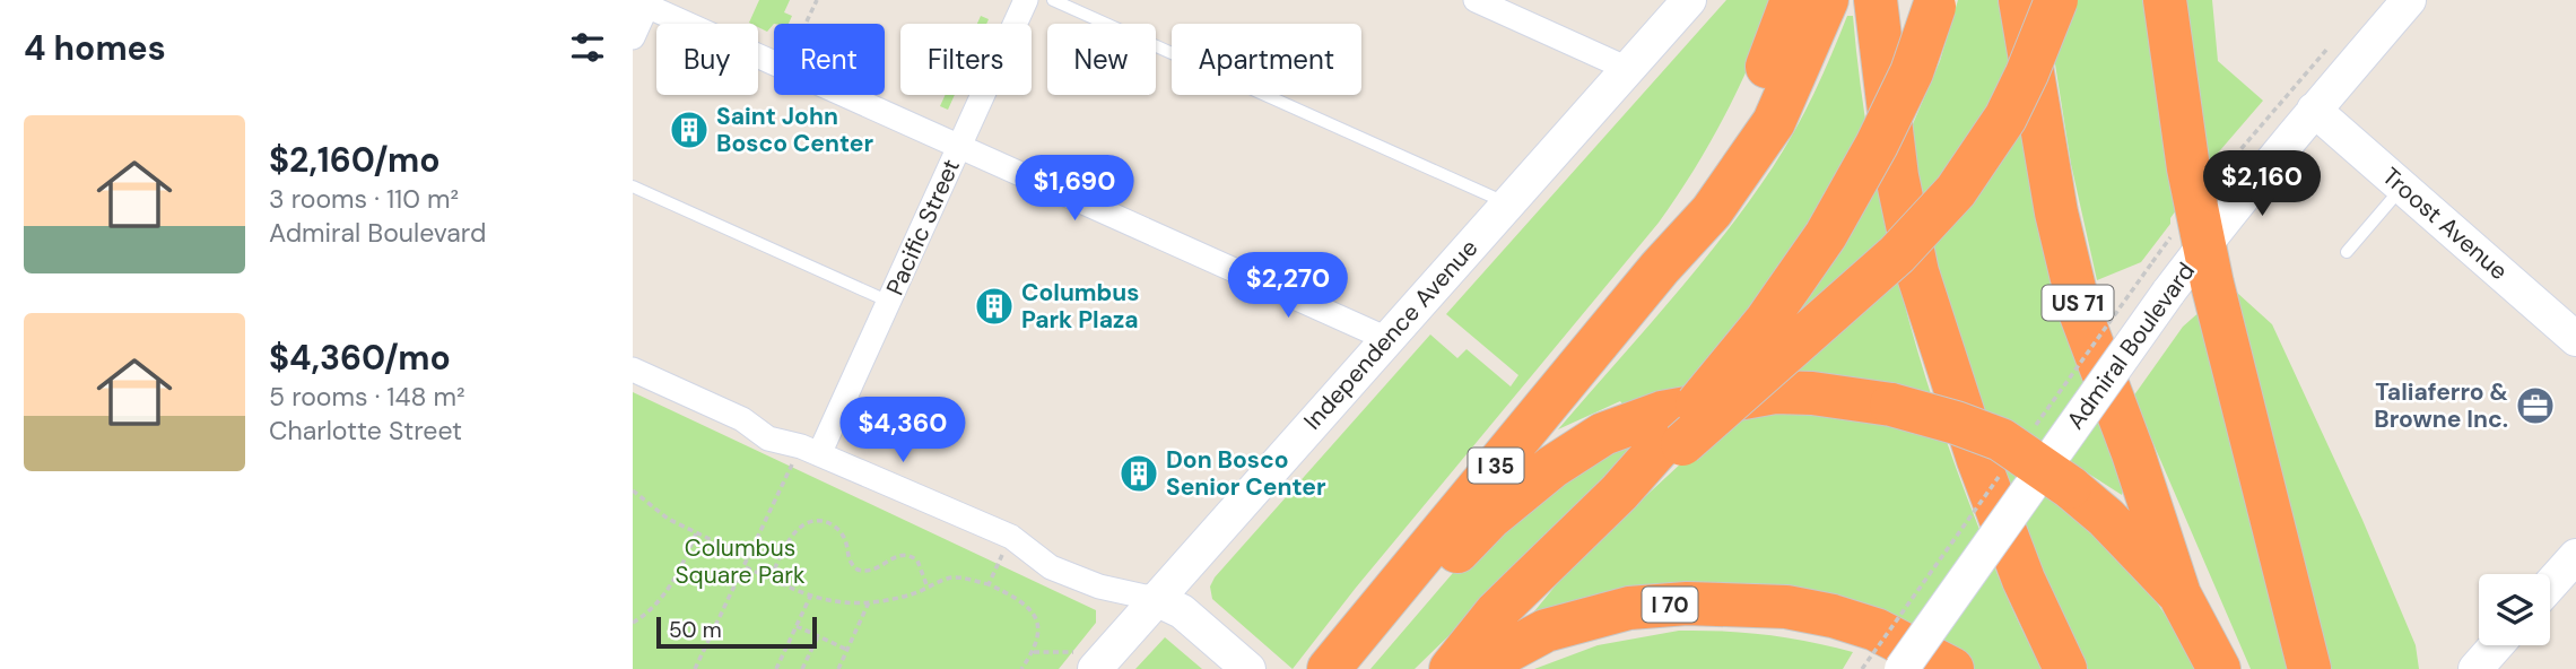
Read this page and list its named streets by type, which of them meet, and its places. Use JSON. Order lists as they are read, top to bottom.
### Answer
{
  "streets": {
    "highway": ["US 71", "I 35", "I 70"],
    "street": [
      "Troost Avenue",
      "Pacific Street",
      "Independence Avenue",
      "Admiral Boulevard"
    ]
  },
  "crossings": [
    ["Troost Avenue", "Admiral Boulevard"]
  ],
  "parks": ["Columbus Square Park"],
  "places": {
    "building": ["Saint John Bosco Center", "Columbus Park Plaza", "Don Bosco Senior Center"],
    "office": ["Taliaferro & Browne Inc."]
  },
  "scale_bar": "50 m",
  "page": {
    "heading": "4 homes",
    "chip": [
      "Buy",
      "Rent",
      "Filters",
      "New",
      "Apartment"
    ],
    "list": [
      {
        "name": "$2,160/mo",
        "note": "3 rooms · 110 m² · Admiral Boulevard"
      },
      {
        "name": "$4,360/mo",
        "note": "5 rooms · 148 m² · Charlotte Street"
      }
    ],
    "price": [
      "$2,160",
      "$1,690",
      "$2,270",
      "$4,360"
    ],
    "scale": "50 m"
  }
}
